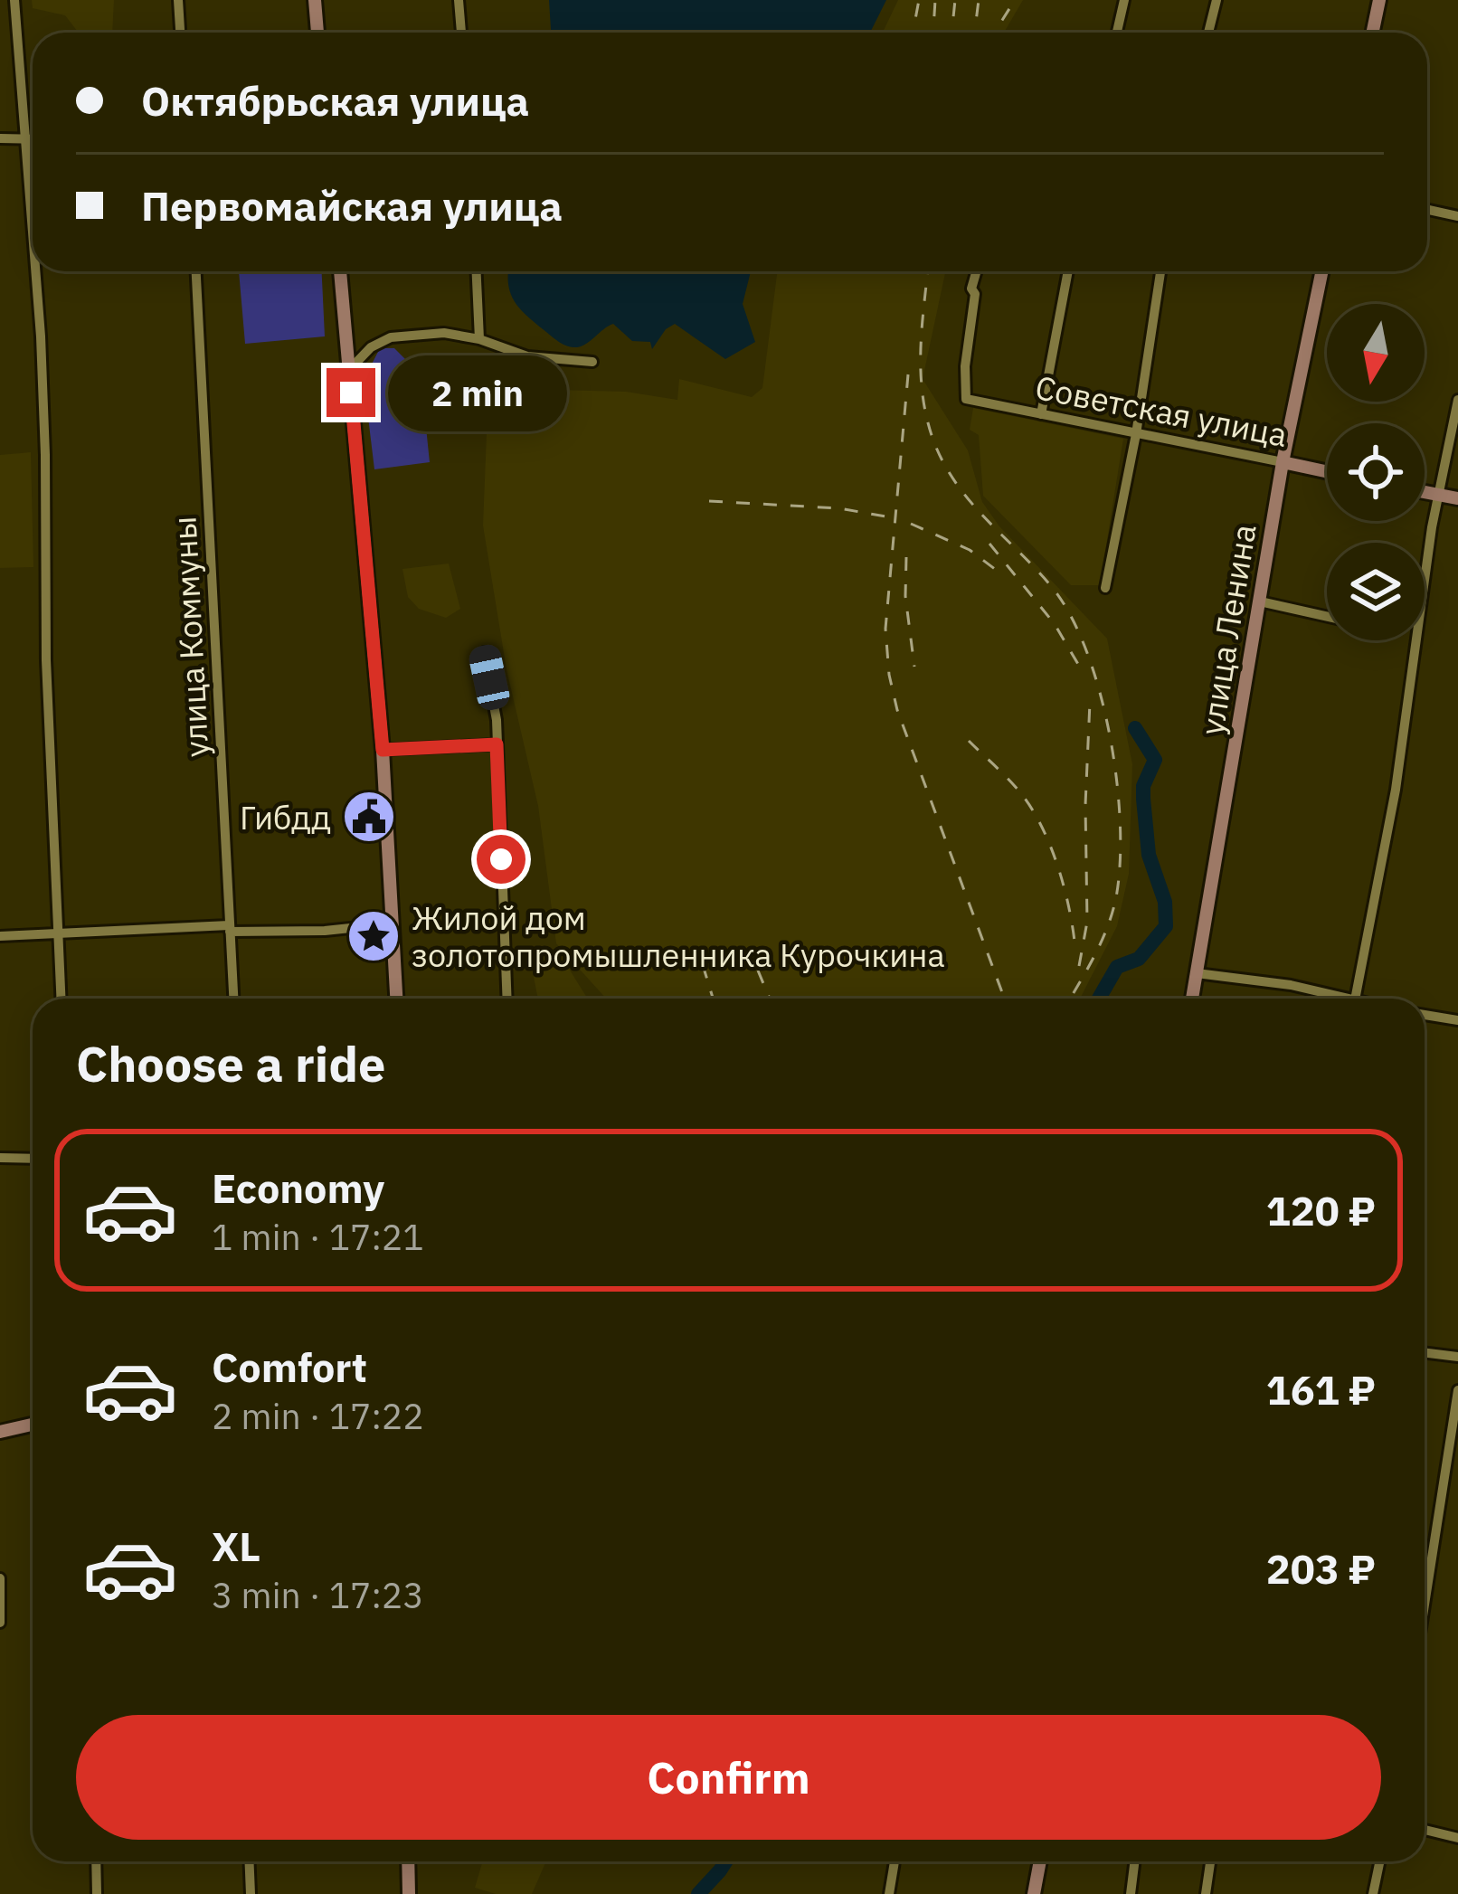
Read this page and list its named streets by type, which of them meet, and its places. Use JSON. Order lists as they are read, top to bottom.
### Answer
{
  "streets": {
    "main road": ["Советская улица", "улица Ленина"],
    "street": ["улица Коммуны"]
  },
  "crossings": [
    ["Советская улица", "улица Ленина"]
  ],
  "places": {
    "public building": ["Гибдд"],
    "place": ["Жилой дом золотопромышленника Курочкина"]
  },
  "north": "bottom",
  "page": {
    "banner": ["Октябрьская улица", "Первомайская улица"],
    "bubble": "2 min",
    "heading": "Choose a ride",
    "list": [
      {
        "name": "Economy",
        "note": "1 min · 17:21",
        "value": "120 ₽"
      },
      {
        "name": "Comfort",
        "note": "2 min · 17:22",
        "value": "161 ₽"
      },
      {
        "name": "XL",
        "note": "3 min · 17:23",
        "value": "203 ₽"
      }
    ],
    "buttons": "Confirm"
  }
}
